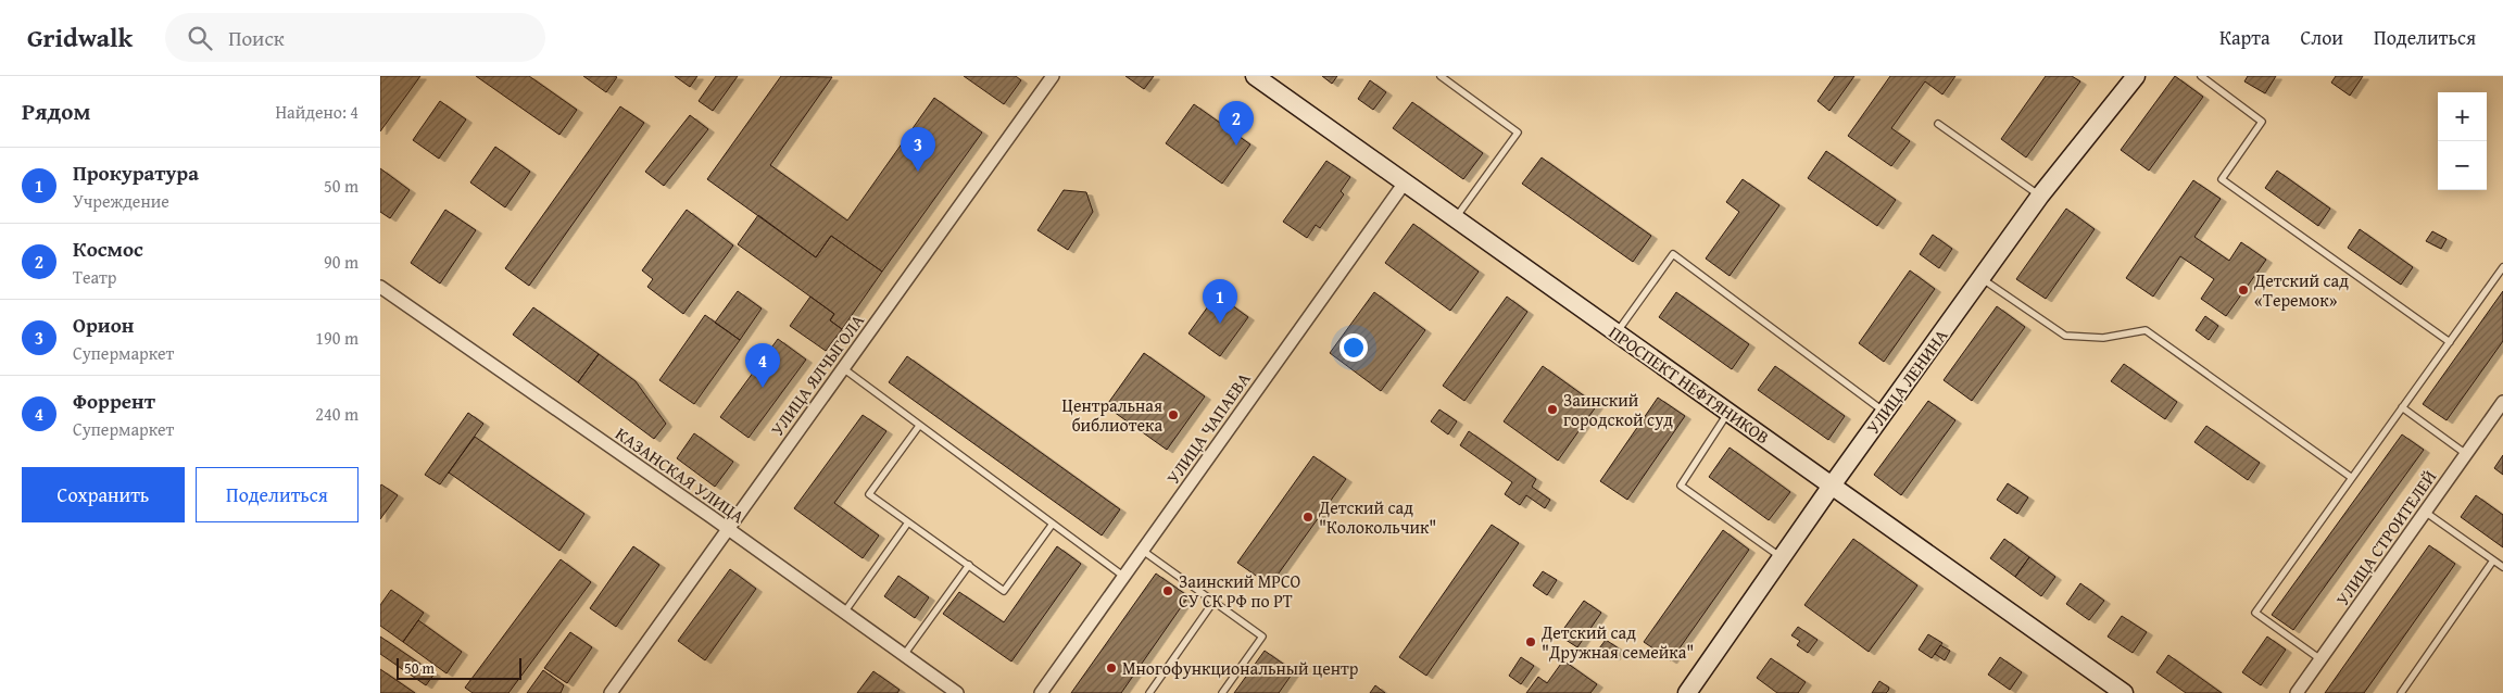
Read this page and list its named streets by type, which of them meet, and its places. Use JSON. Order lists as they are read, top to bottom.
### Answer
{
  "streets": {
    "main road": ["УЛИЦА ЛЕНИНА", "ПРОСПЕКТ НЕФТЯНИКОВ"],
    "street": [
      "УЛИЦА ЯЛЧЫГОЛА",
      "УЛИЦА ЧАПАЕВА",
      "КАЗАНСКАЯ УЛИЦА",
      "УЛИЦА СТРОИТЕЛЕЙ"
    ]
  },
  "crossings": [
    ["УЛИЦА ЯЛЧЫГОЛА", "КАЗАНСКАЯ УЛИЦА"],
    ["УЛИЦА ЛЕНИНА", "ПРОСПЕКТ НЕФТЯНИКОВ"],
    ["ПРОСПЕКТ НЕФТЯНИКОВ", "УЛИЦА ЧАПАЕВА"]
  ],
  "places": [
    "Детский сад «Теремок»",
    "Заинский городской суд",
    "Центральная библиотека",
    "Детский сад \"Колокольчик\"",
    "Заинский МРСО СУ СК РФ по РТ",
    "Детский сад \"Дружная семейка\"",
    "Многофункциональный центр"
  ],
  "scale_bar": "50 m",
  "page": {
    "header": "Gridwalk",
    "search": "Поиск",
    "nav": ["Карта", "Слои", "Поделиться"],
    "heading": ["Рядом", "Найдено: 4"],
    "map_buttons": ["+", "−"],
    "pins": [
      "2",
      "3",
      "1",
      "4"
    ],
    "list": [
      {
        "mark": "1",
        "name": "Прокуратура",
        "note": "Учреждение",
        "value": "50 m"
      },
      {
        "mark": "2",
        "name": "Космос",
        "note": "Театр",
        "value": "90 m"
      },
      {
        "mark": "3",
        "name": "Орион",
        "note": "Супермаркет",
        "value": "190 m"
      },
      {
        "mark": "4",
        "name": "Форрент",
        "note": "Супермаркет",
        "value": "240 m"
      }
    ],
    "buttons": ["Сохранить", "Поделиться"],
    "scale": "50 m"
  }
}
